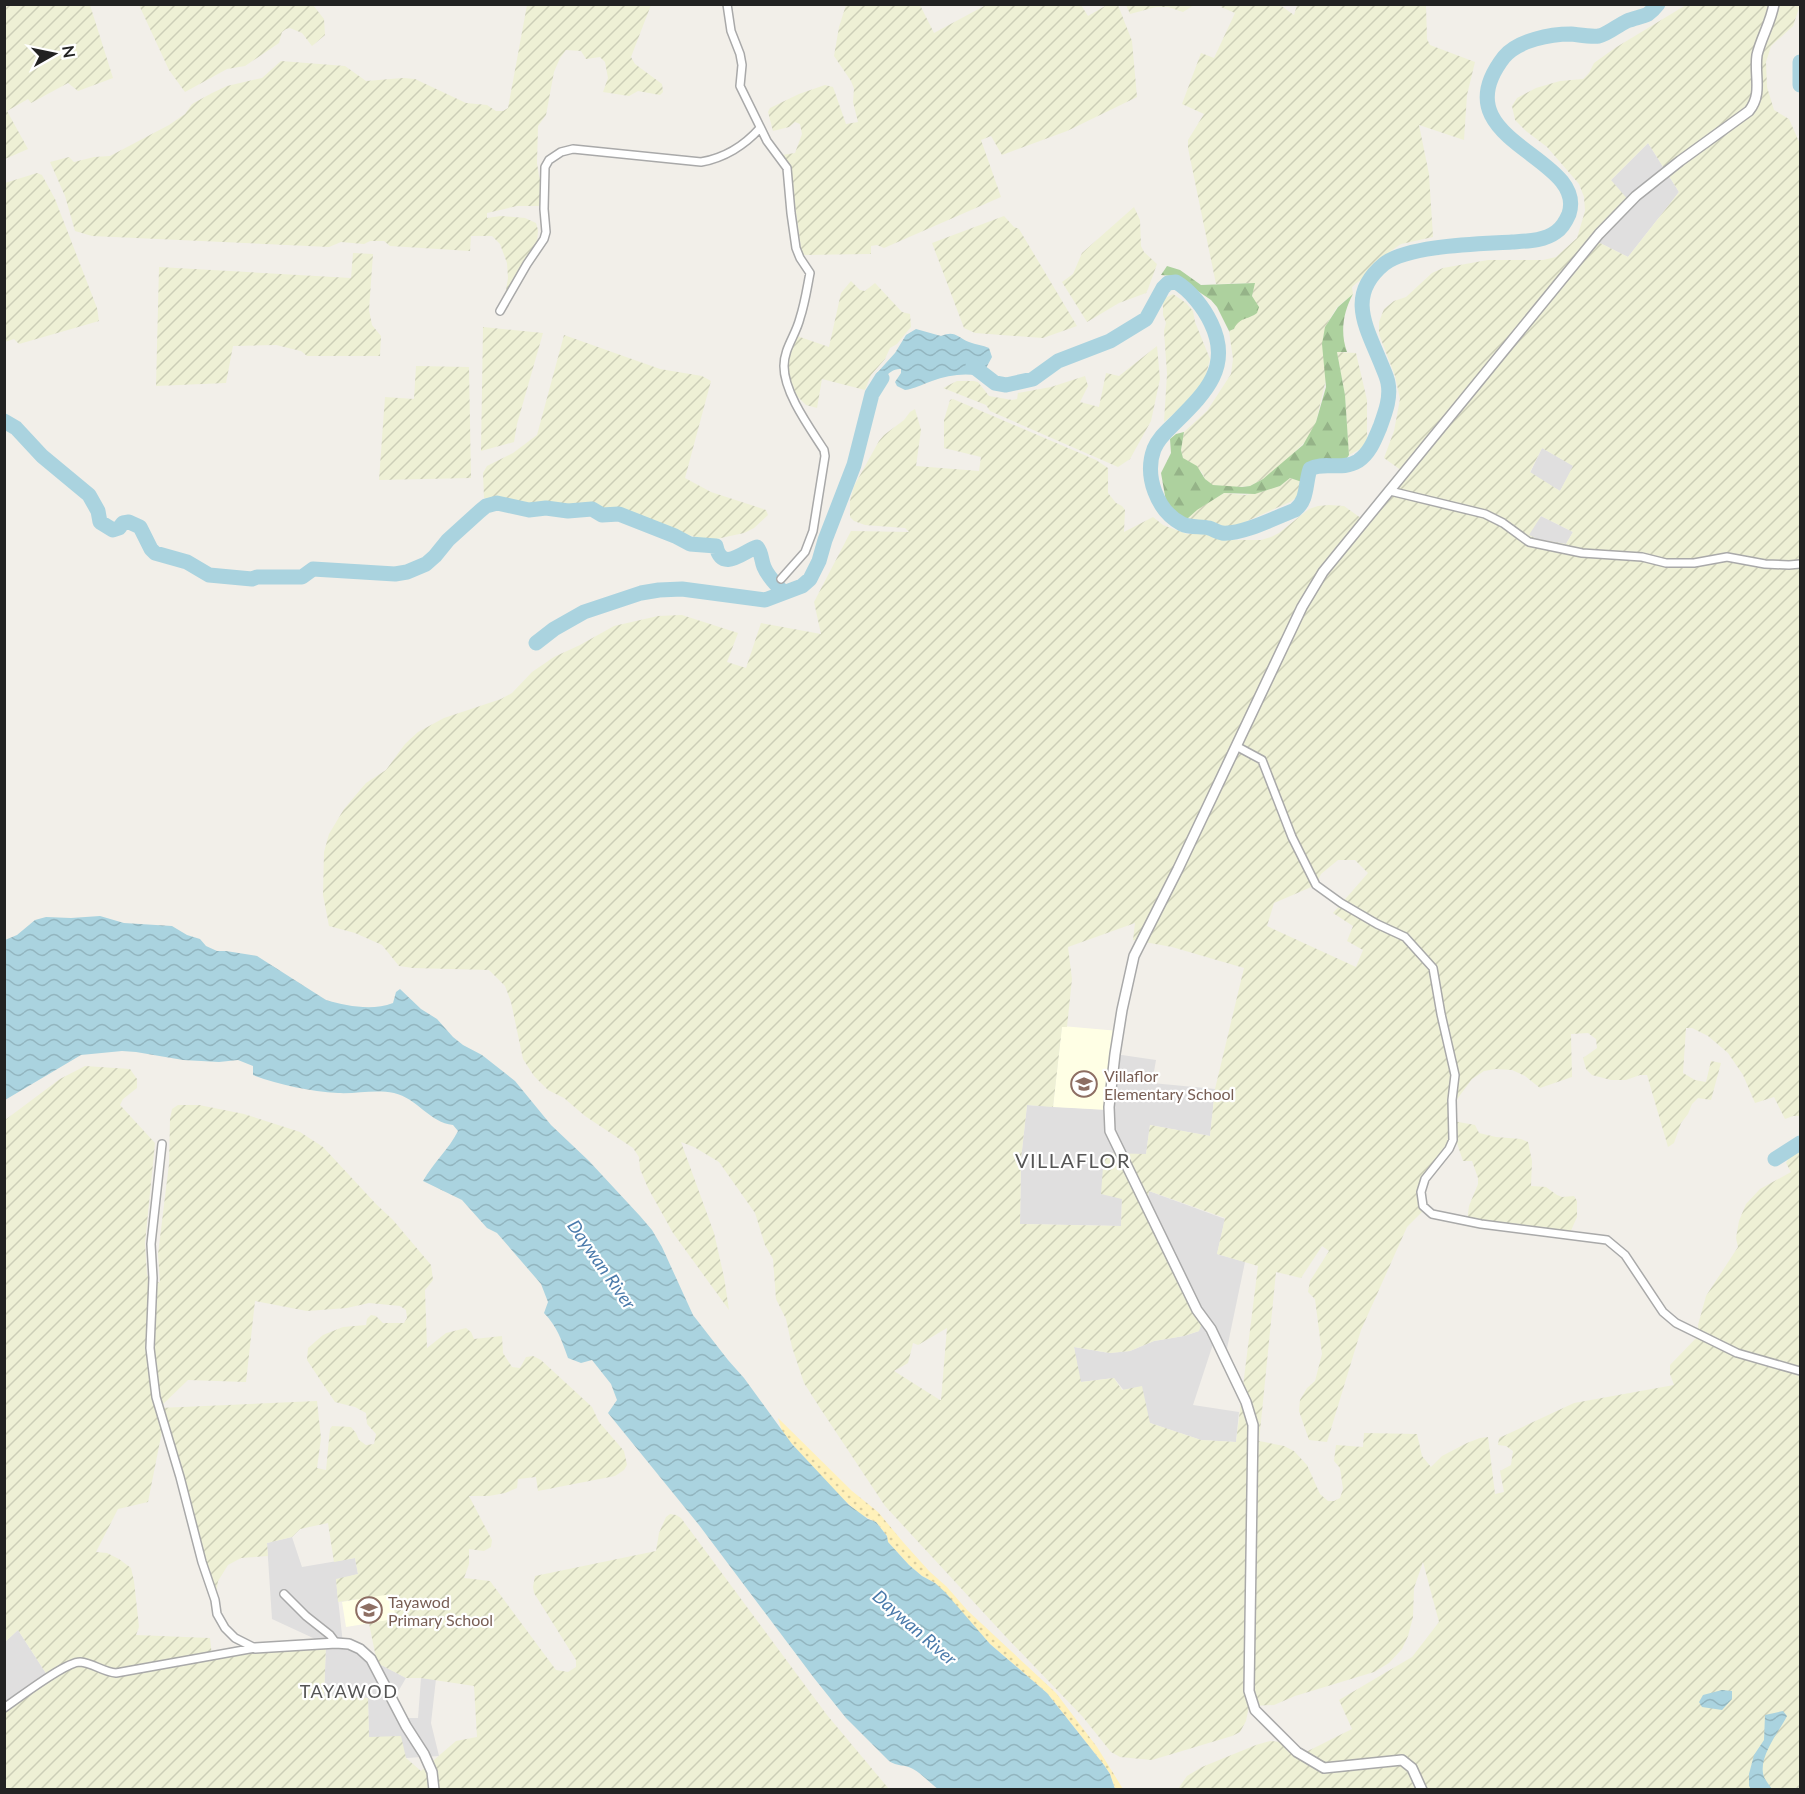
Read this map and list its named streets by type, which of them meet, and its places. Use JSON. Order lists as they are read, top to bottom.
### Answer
{
  "districts": ["VILLAFLOR", "TAYAWOD"],
  "water": ["Daywan River"],
  "places": {
    "school or university": ["Villaflor Elementary School", "Tayawod Primary School"]
  },
  "north": "right"
}
